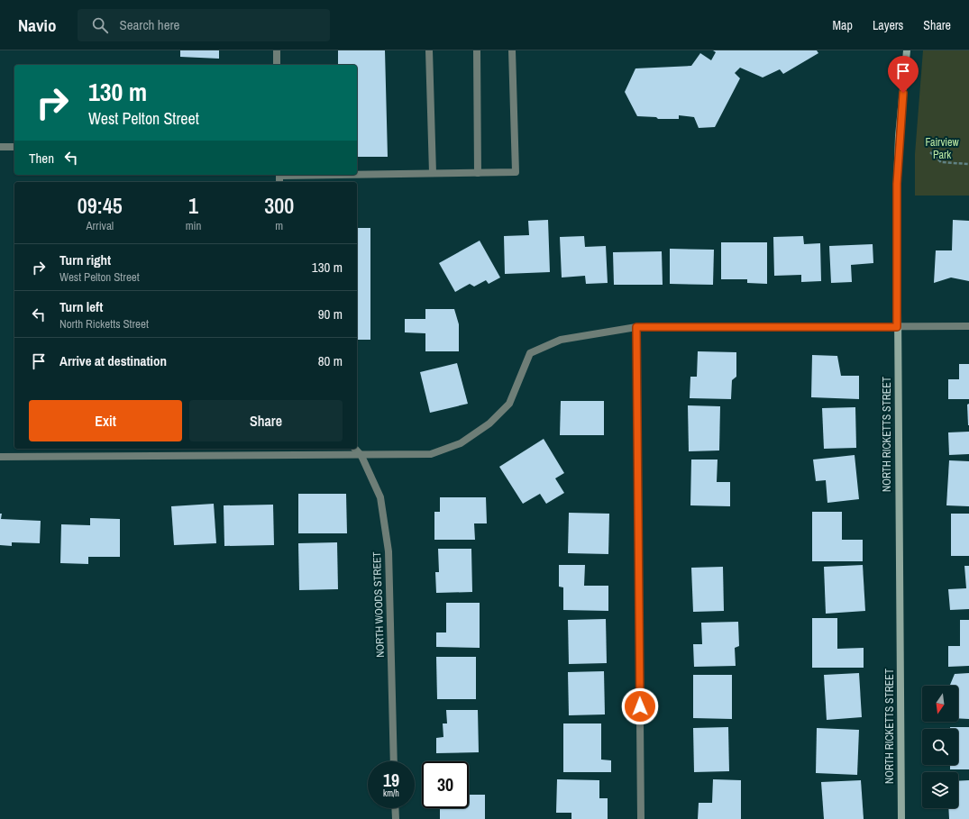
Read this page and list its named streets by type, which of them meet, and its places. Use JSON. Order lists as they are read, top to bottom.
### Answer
{
  "streets": {
    "street": ["NORTH RICKETTS STREET", "NORTH WOODS STREET"]
  },
  "parks": ["Fairview Park"],
  "north": "bottom",
  "page": {
    "header": "Navio",
    "search": "Search here",
    "nav": ["Map", "Layers", "Share"],
    "turn": ["130 m", "West Pelton Street"],
    "then": "Then",
    "eta": [
      "09:45",
      "Arrival",
      "1",
      "min",
      "300",
      "m"
    ],
    "list": [
      {
        "name": "Turn right",
        "note": "West Pelton Street",
        "value": "130 m"
      },
      {
        "name": "Turn left",
        "note": "North Ricketts Street",
        "value": "90 m"
      },
      {
        "name": "Arrive at destination",
        "value": "80 m"
      }
    ],
    "buttons": ["Exit", "Share"],
    "speed": "19 km/h",
    "limit": "30"
  }
}
